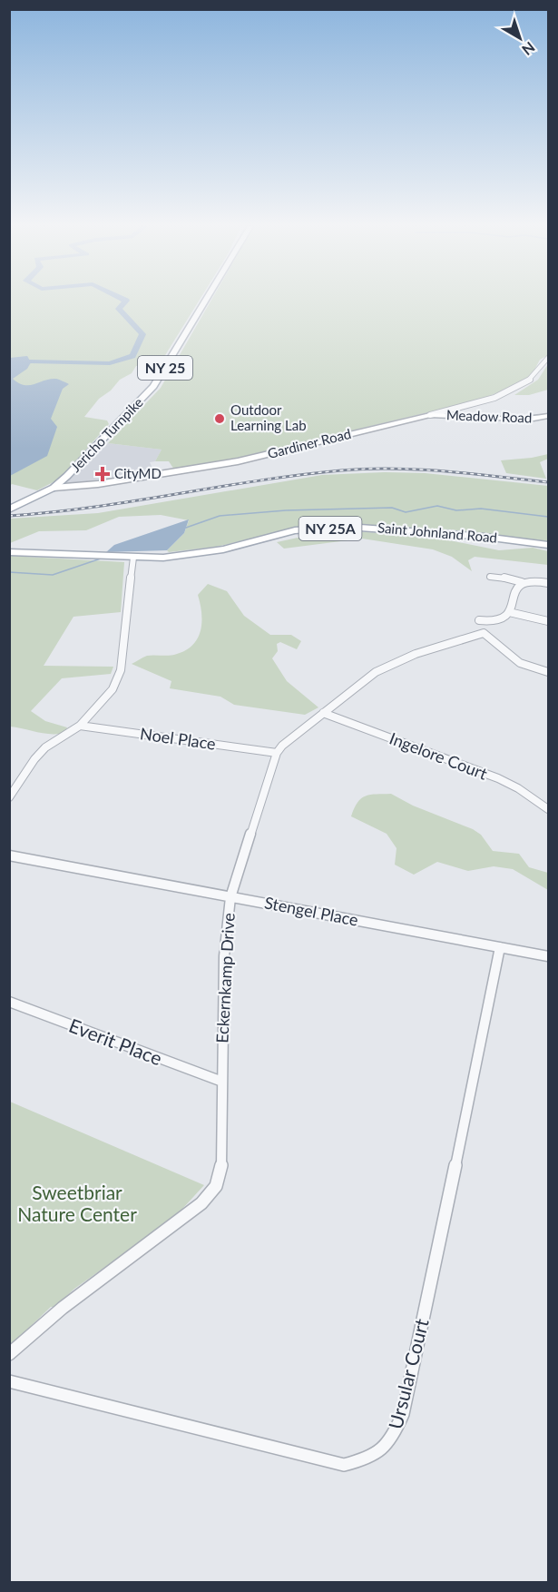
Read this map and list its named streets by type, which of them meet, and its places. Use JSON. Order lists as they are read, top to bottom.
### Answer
{
  "streets": {
    "main road": [
      "NY 25",
      "Meadow Road",
      "Jericho Turnpike",
      "Gardiner Road",
      "NY 25A",
      "Saint Johnland Road"
    ],
    "street": [
      "Noel Place",
      "Ingelore Court",
      "Stengel Place",
      "Eckernkamp Drive",
      "Everit Place",
      "Ursular Court"
    ]
  },
  "crossings": [
    ["Meadow Road", "Gardiner Road"],
    ["Jericho Turnpike", "Gardiner Road"],
    ["Noel Place", "Eckernkamp Drive"],
    ["Stengel Place", "Eckernkamp Drive"],
    ["Stengel Place", "Ursular Court"],
    ["Eckernkamp Drive", "Everit Place"]
  ],
  "parks": ["Sweetbriar Nature Center"],
  "places": {
    "other": ["Outdoor Learning Lab"],
    "health": ["CityMD"]
  },
  "north": "bottom right"
}
